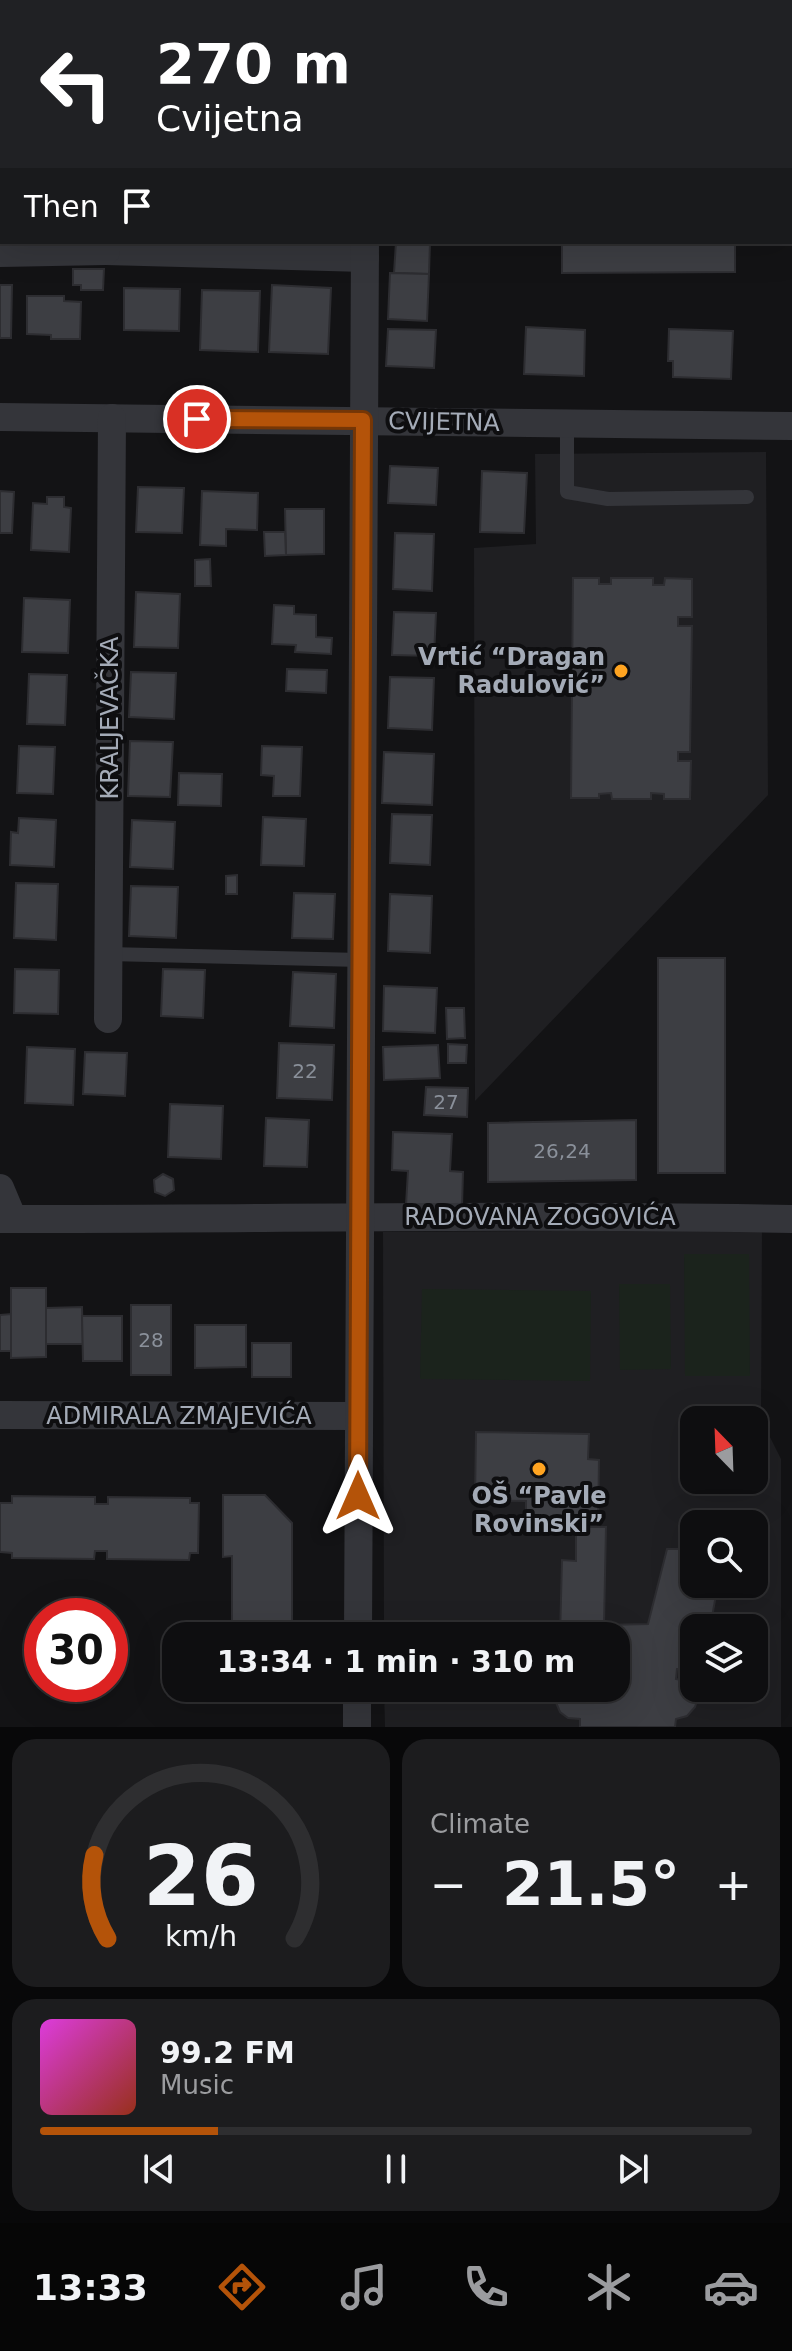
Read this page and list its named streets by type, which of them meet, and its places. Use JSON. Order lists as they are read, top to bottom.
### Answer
{
  "streets": {
    "street": [
      "CVIJETNA",
      "KRALJEVAČKA",
      "RADOVANA ZOGOVIĆA",
      "ADMIRALA ZMAJEVIĆA"
    ]
  },
  "crossings": [
    ["CVIJETNA", "KRALJEVAČKA"]
  ],
  "places": ["Vrtić “Dragan Radulović”", "OŠ “Pavle Rovinski”"],
  "house_numbers": [
    "22",
    "27",
    "26,24",
    "28"
  ],
  "north": "top left",
  "page": {
    "turn": ["270 m", "Cvijetna"],
    "then": "Then",
    "limit": "30",
    "trip": "13:34 · 1 min · 310 m",
    "tile": "Climate",
    "heat": ["−", "21.5°", "+"],
    "song": ["99.2 FM", "Music"],
    "tabs": "13:33",
    "gauge": ["26", "km/h"]
  }
}
